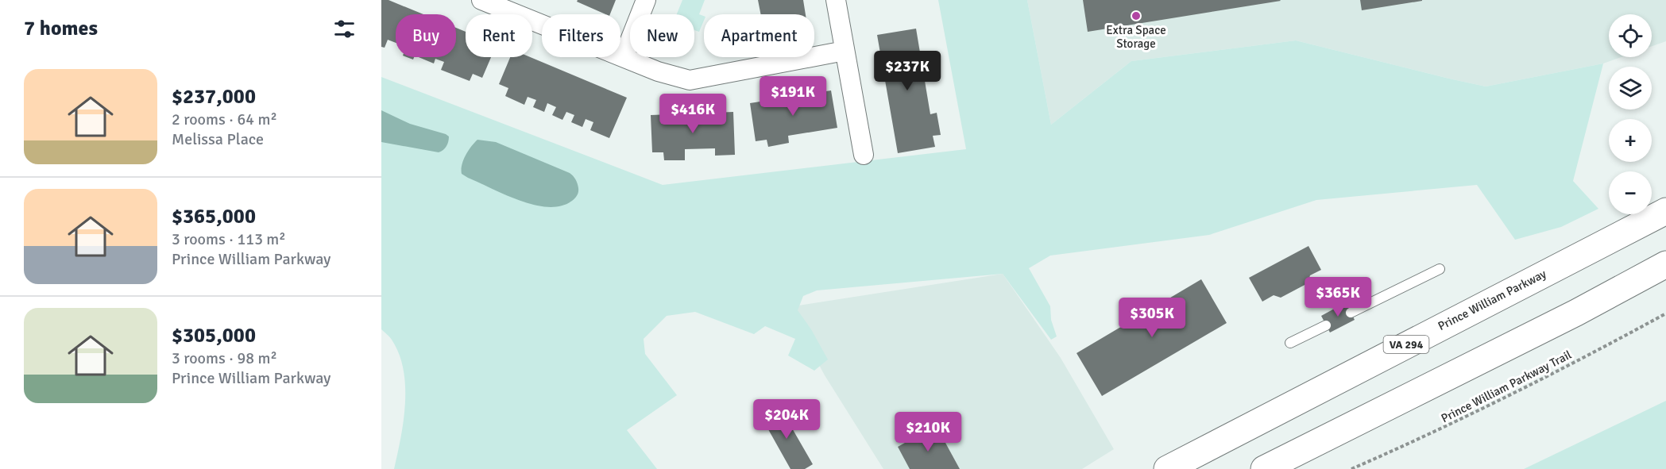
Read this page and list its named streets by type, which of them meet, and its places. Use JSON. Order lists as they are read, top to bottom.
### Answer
{
  "streets": {
    "highway": ["Prince William Parkway", "VA 294"],
    "path": ["Prince William Parkway Trail"]
  },
  "places": ["Extra Space Storage"],
  "page": {
    "heading": "7 homes",
    "map_buttons": ["+", "−"],
    "chip": [
      "Buy",
      "Rent",
      "Filters",
      "New",
      "Apartment"
    ],
    "price": [
      "$237K",
      "$191K",
      "$416K",
      "$365K",
      "$305K",
      "$204K",
      "$210K"
    ],
    "list": [
      {
        "name": "$237,000",
        "note": "2 rooms · 64 m² · Melissa Place"
      },
      {
        "name": "$365,000",
        "note": "3 rooms · 113 m² · Prince William Parkway"
      },
      {
        "name": "$305,000",
        "note": "3 rooms · 98 m² · Prince William Parkway"
      }
    ]
  }
}
